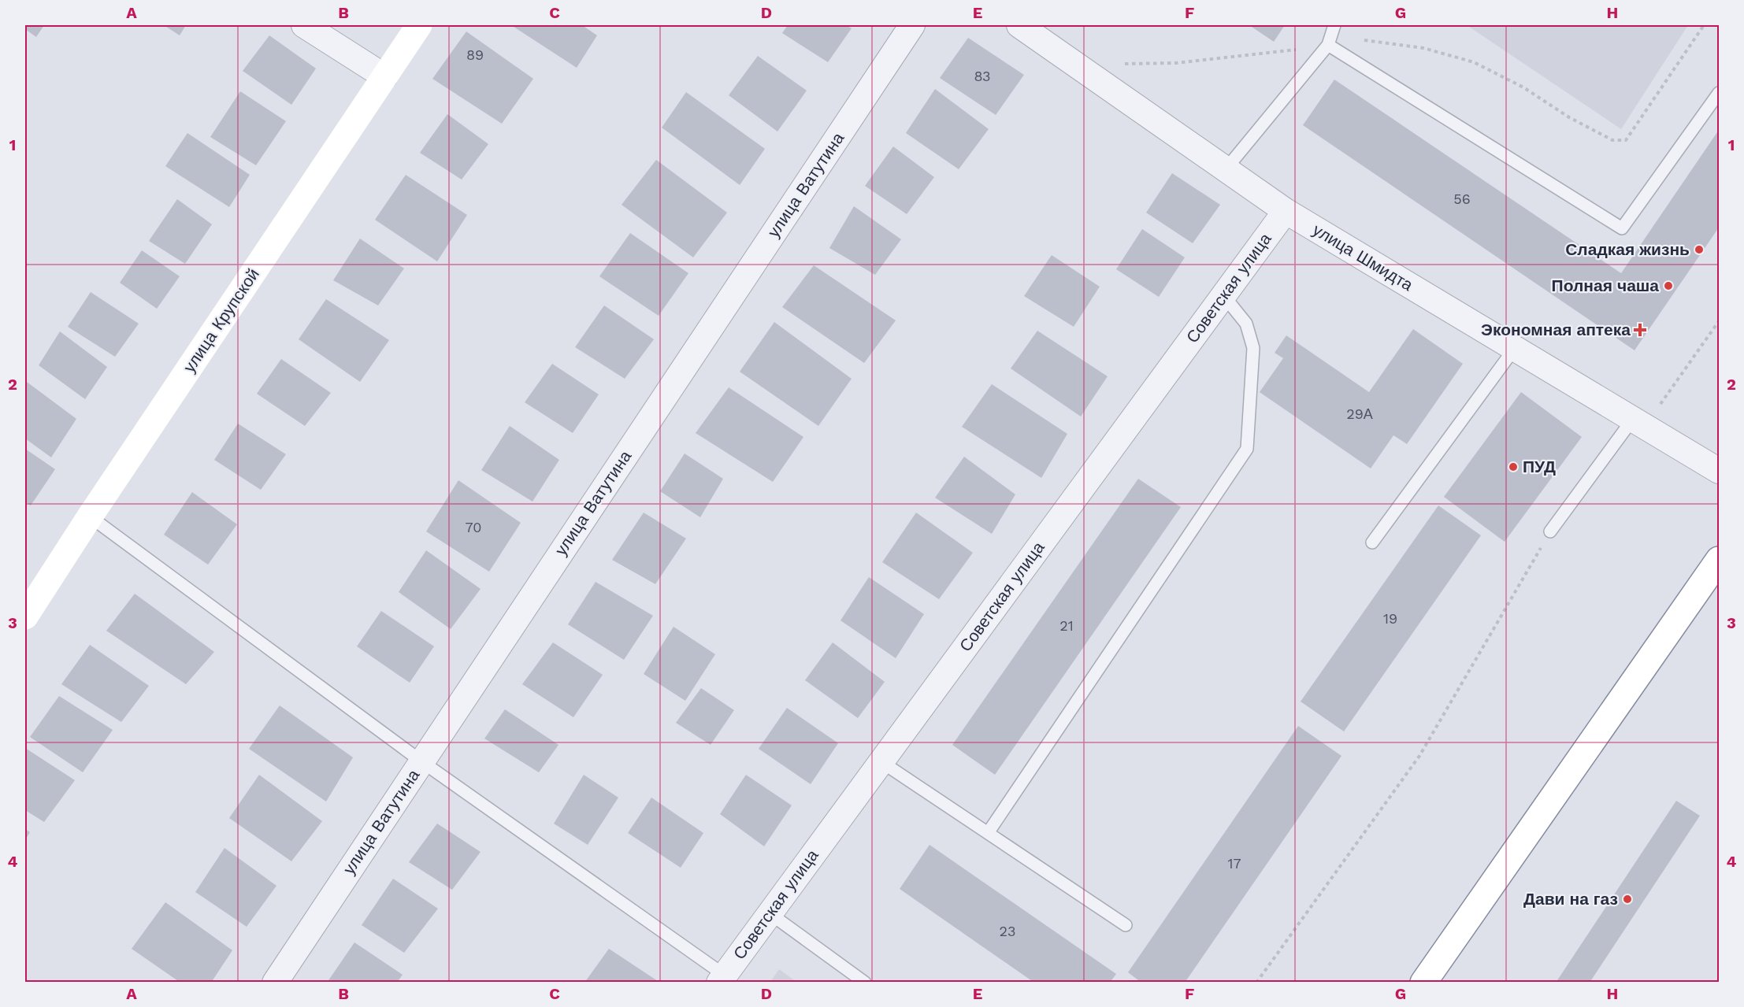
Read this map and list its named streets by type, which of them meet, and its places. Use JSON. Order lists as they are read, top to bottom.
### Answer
{
  "streets": {
    "main road": ["улица Крупской"],
    "street": ["улица Ватутина", "улица Шмидта", "Советская улица"]
  },
  "crossings": [
    ["улица Шмидта", "Советская улица"]
  ],
  "places": {
    "other": [
      "Сладкая жизнь",
      "Полная чаша",
      "ПУД",
      "Дави на газ"
    ],
    "health": ["Экономная аптека"]
  },
  "house_numbers": [
    "89",
    "83",
    "56",
    "29А",
    "70",
    "19",
    "21",
    "17",
    "23"
  ],
  "grid": {
    "columns": [
      "A",
      "B",
      "C",
      "D",
      "E",
      "F",
      "G",
      "H"
    ],
    "rows": [
      "1",
      "2",
      "3",
      "4"
    ]
  }
}
